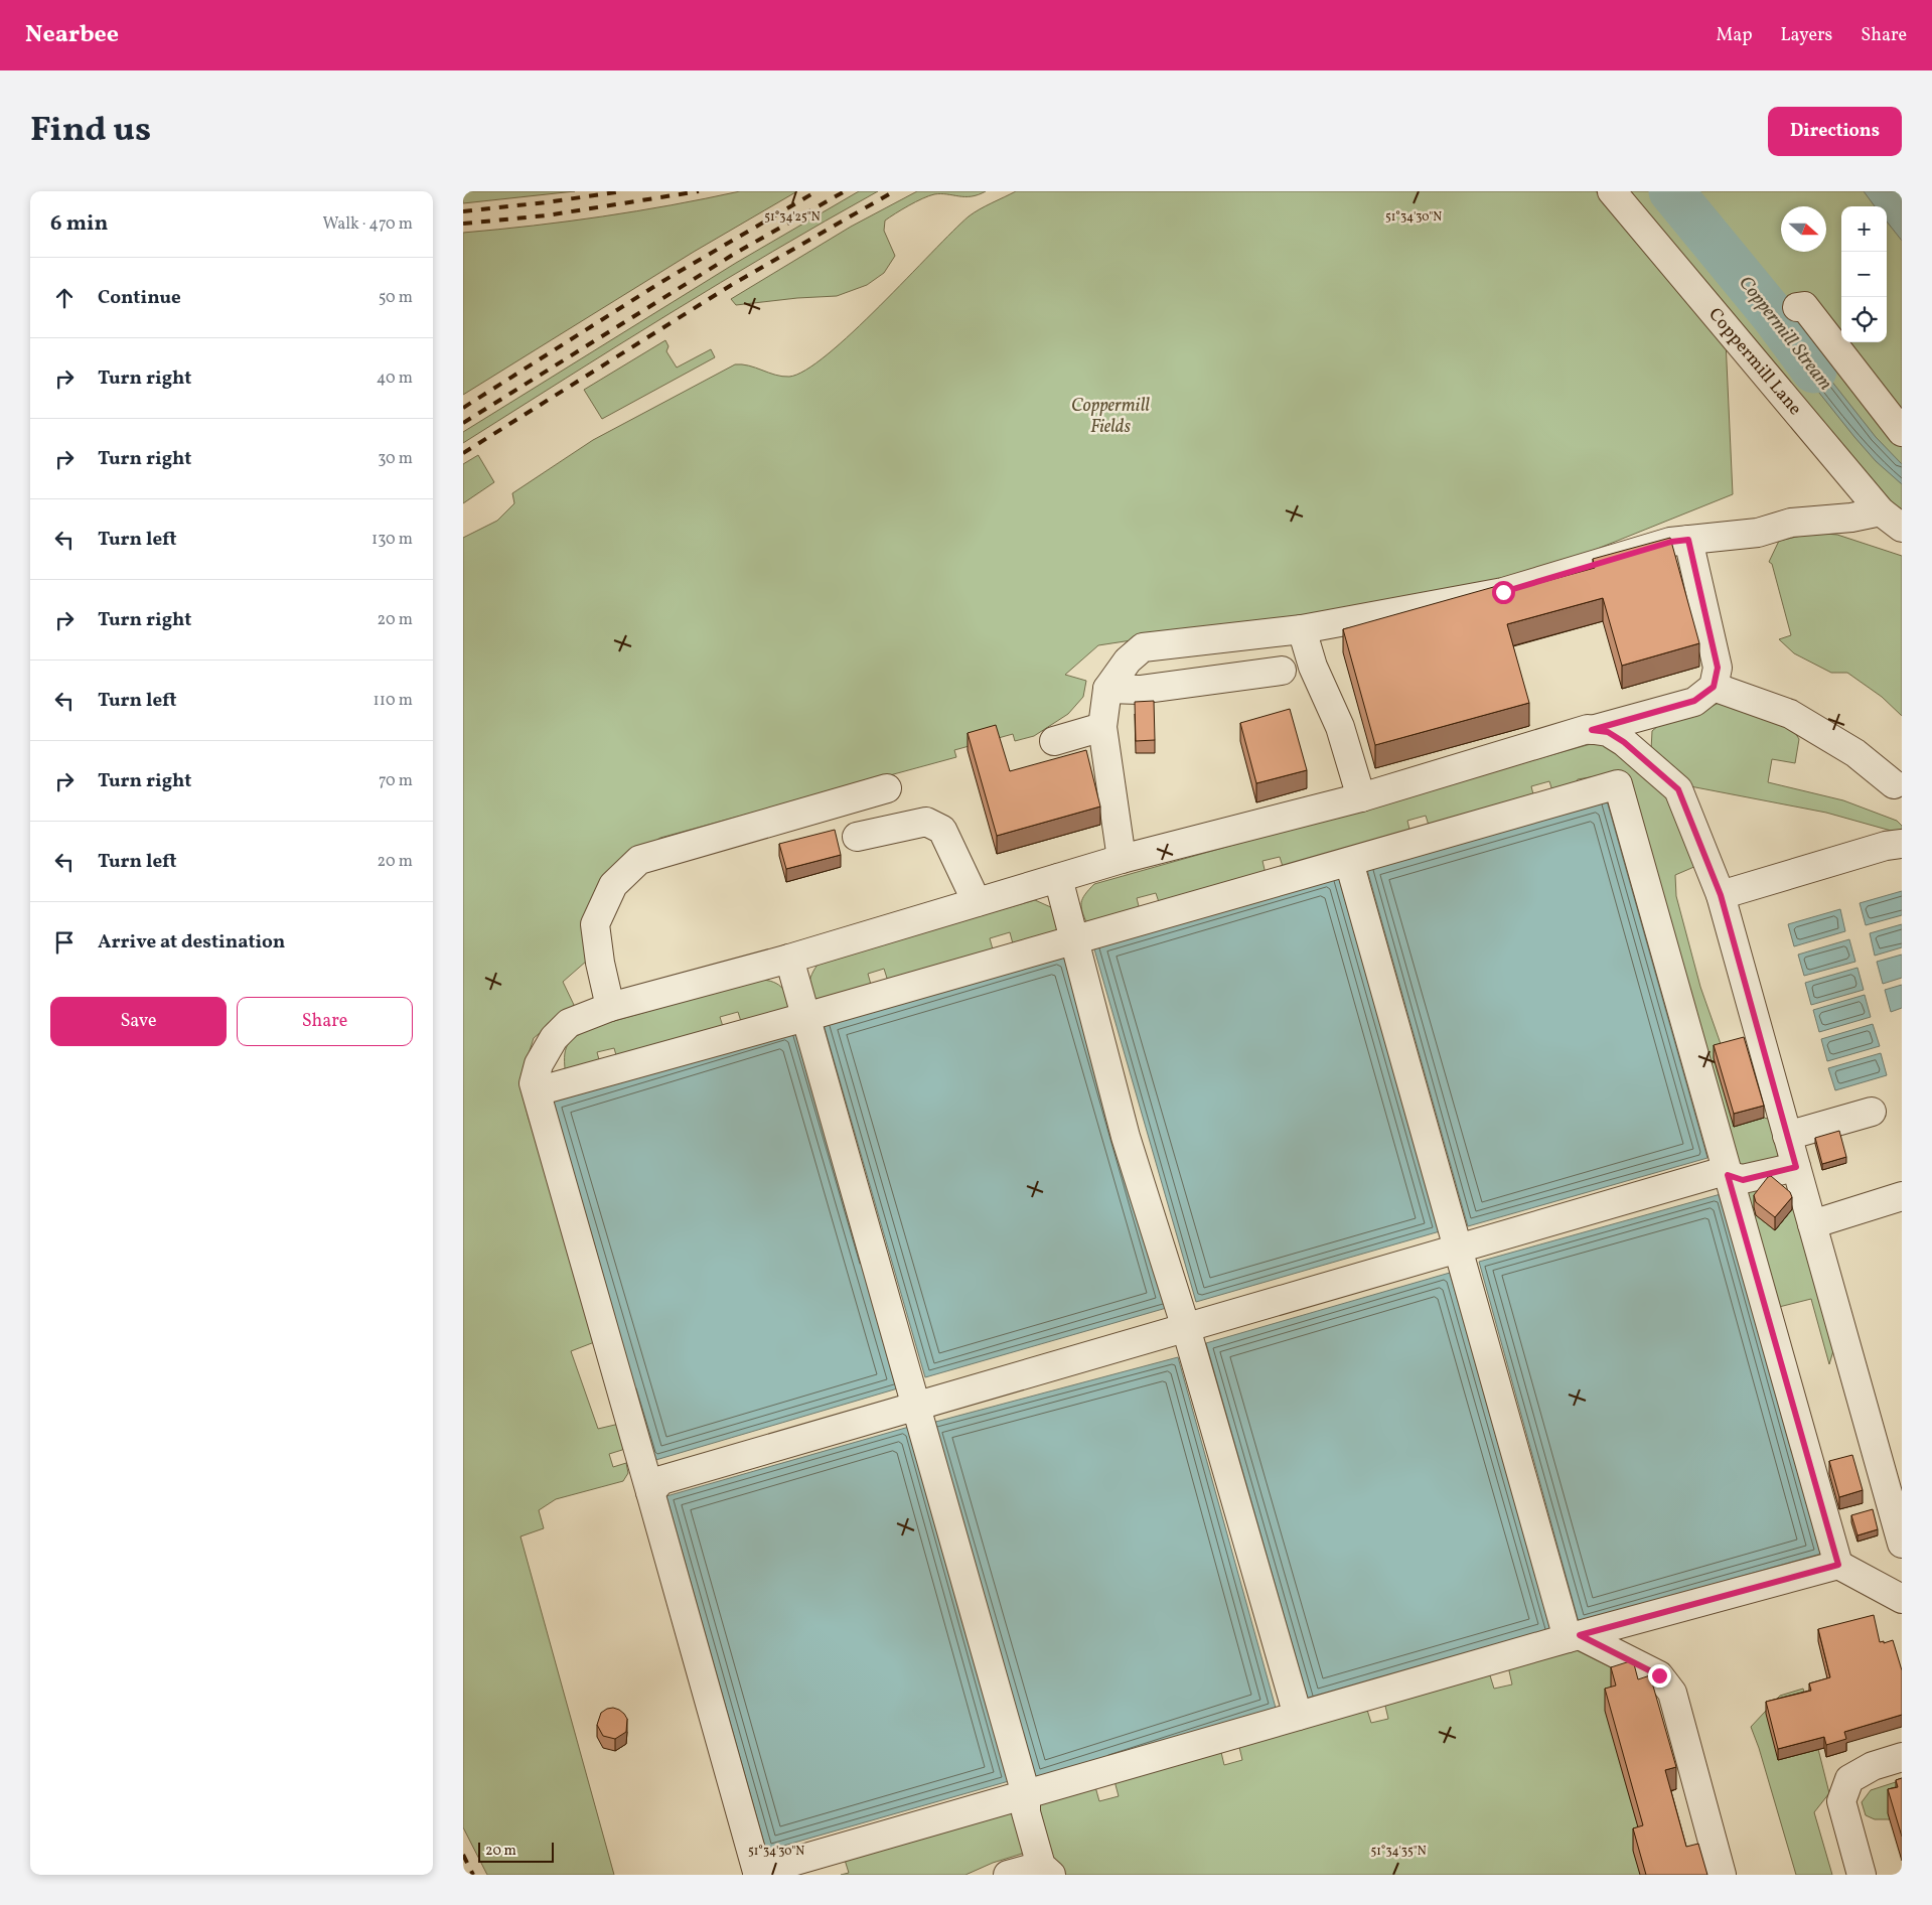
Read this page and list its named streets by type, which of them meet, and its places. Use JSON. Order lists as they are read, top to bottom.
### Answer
{
  "streets": {
    "street": ["Coppermill Lane"]
  },
  "water": ["Coppermill Stream"],
  "parks": ["Coppermill Fields"],
  "scale_bar": "20 m",
  "north": "right",
  "page": {
    "header": "Nearbee",
    "nav": ["Map", "Layers", "Share"],
    "title": "Find us",
    "buttons": [
      "Directions",
      ["Save", "Share"]
    ],
    "heading": ["6 min", "Walk · 470 m"],
    "map_buttons": ["+", "−"],
    "list": [
      ["Continue", "50 m"],
      ["Turn right", "40 m"],
      ["Turn right", "30 m"],
      ["Turn left", "130 m"],
      ["Turn right", "20 m"],
      ["Turn left", "110 m"],
      ["Turn right", "70 m"],
      ["Turn left", "20 m"],
      "Arrive at destination"
    ],
    "scale": "20 m"
  },
  "coordinates": ["51°34'30\"N", "51°34'25\"N", "51°34'35\"N"]
}
